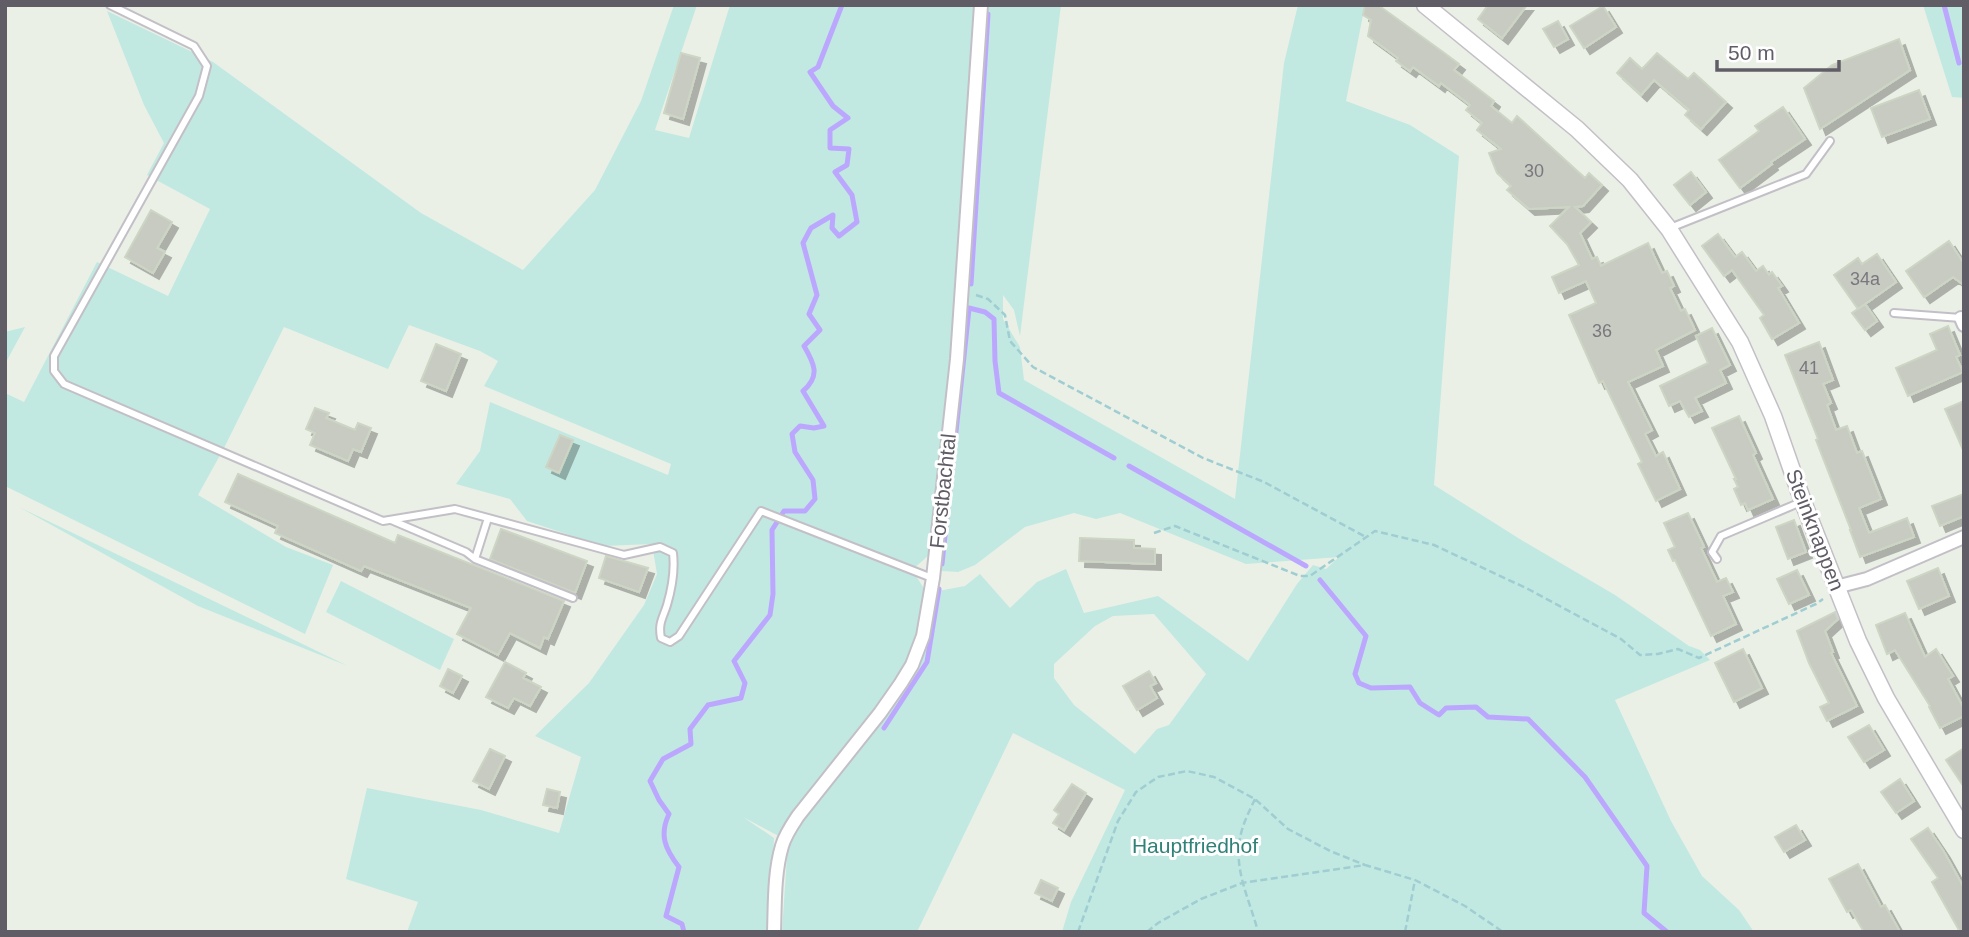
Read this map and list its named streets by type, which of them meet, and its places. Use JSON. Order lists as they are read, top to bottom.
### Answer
{
  "streets": {
    "street": ["Forstbachtal", "Steinknappen"]
  },
  "parks": ["Hauptfriedhof"],
  "house_numbers": [
    "30",
    "34a",
    "36",
    "41"
  ],
  "scale_bar": "50 m"
}
